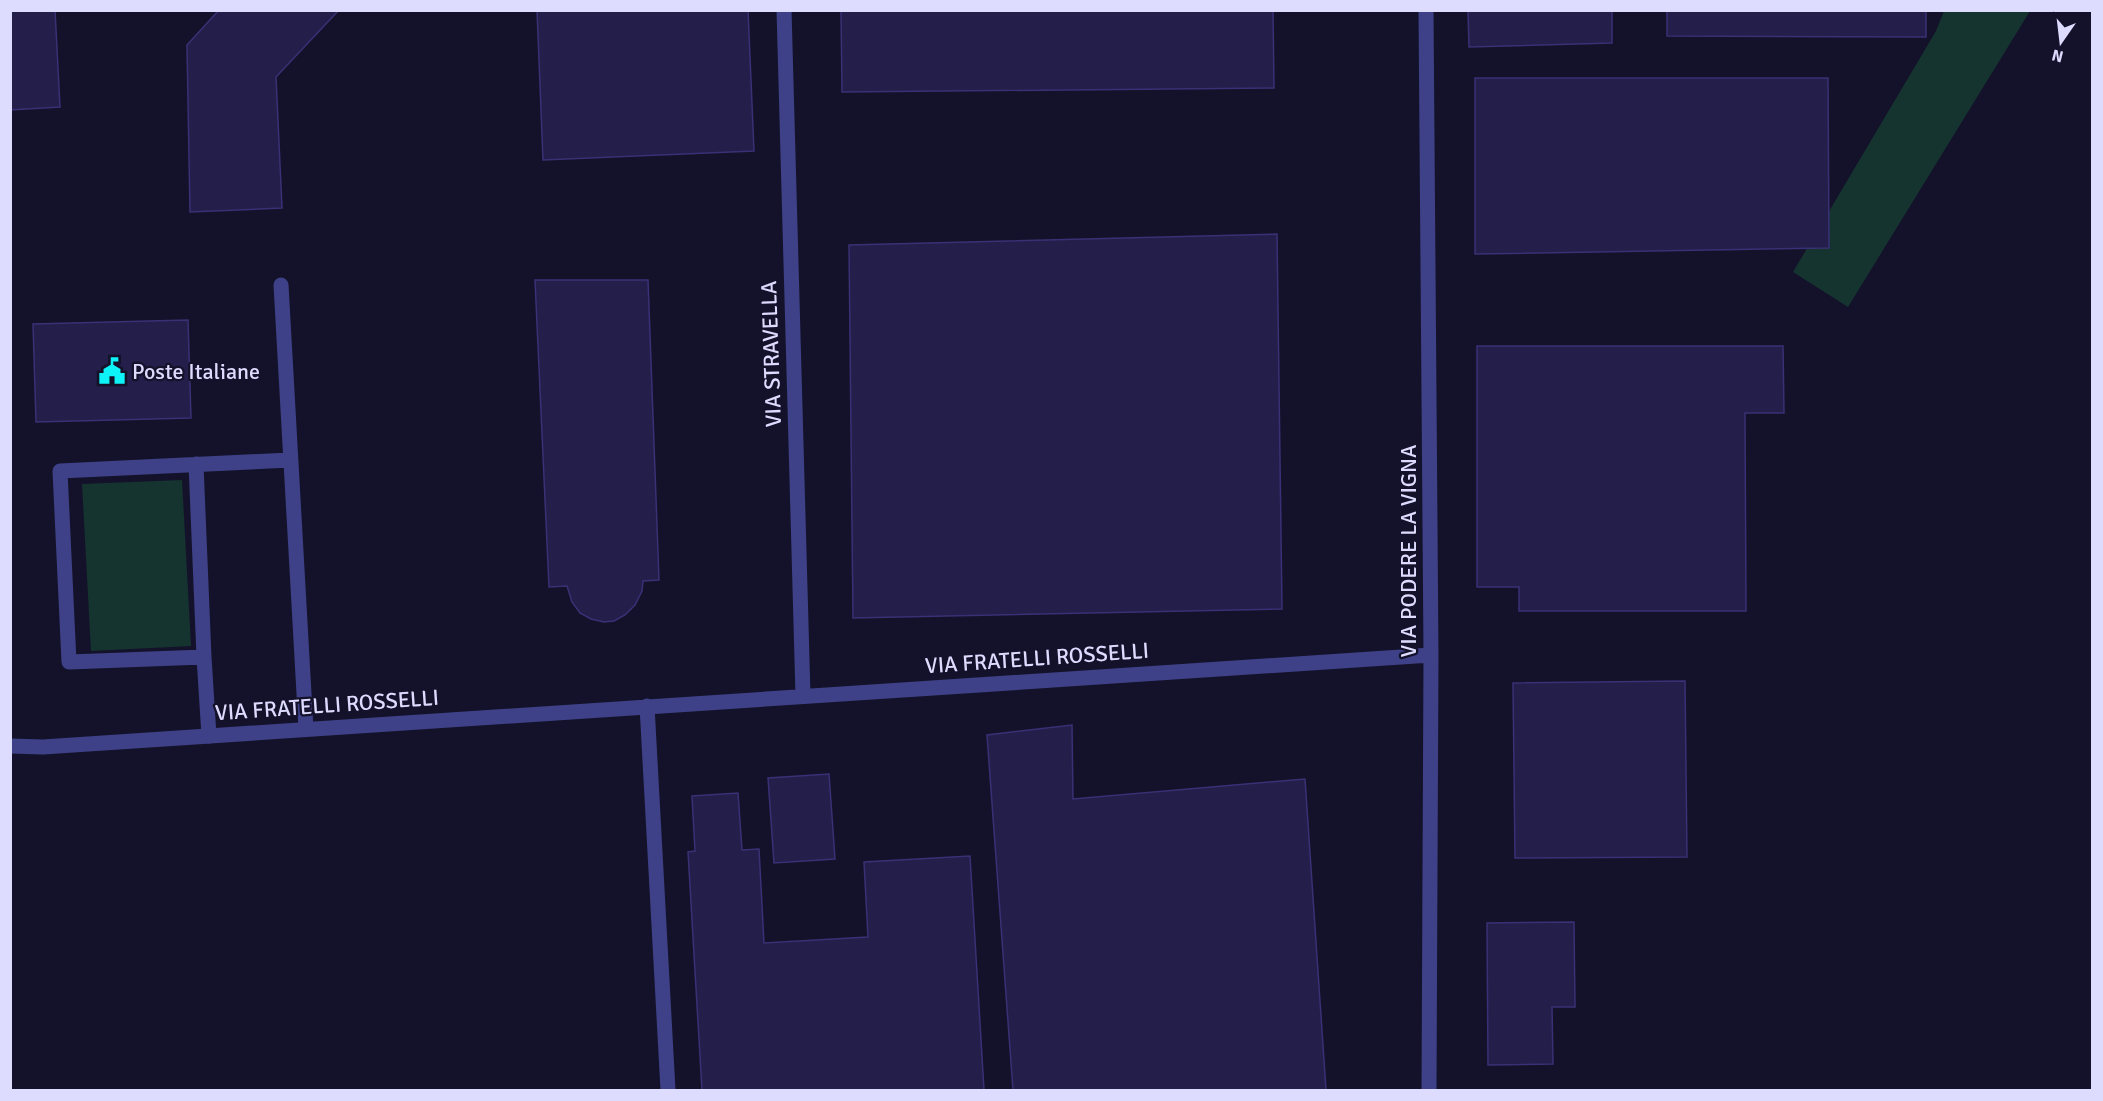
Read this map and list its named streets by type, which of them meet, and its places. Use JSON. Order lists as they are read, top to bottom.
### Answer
{
  "streets": {
    "street": ["VIA STRAVELLA", "VIA PODERE LA VIGNA", "VIA FRATELLI ROSSELLI"]
  },
  "crossings": [
    ["VIA STRAVELLA", "VIA FRATELLI ROSSELLI"],
    ["VIA PODERE LA VIGNA", "VIA FRATELLI ROSSELLI"]
  ],
  "places": {
    "public building": ["Poste Italiane"]
  },
  "north": "bottom"
}
